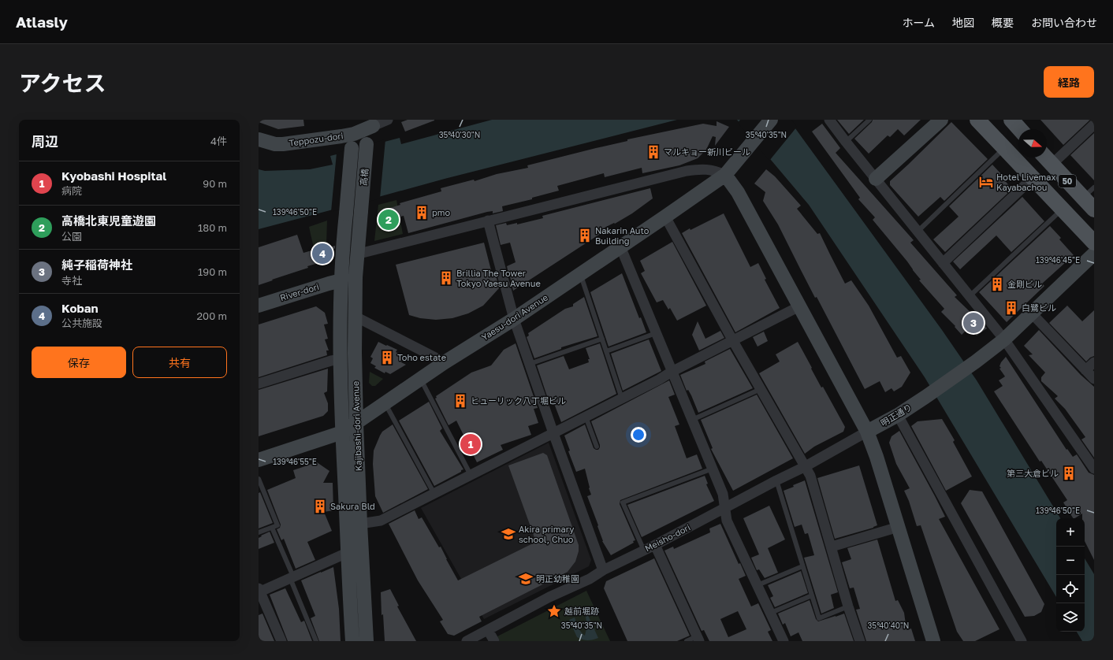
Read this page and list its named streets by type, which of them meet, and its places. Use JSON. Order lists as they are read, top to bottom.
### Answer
{
  "streets": {
    "main road": ["50"],
    "street": [
      "Teppozu-dori",
      "高橋",
      "River-dori",
      "Yaesu-dori Avenue",
      "明正通り",
      "Kajibashi-dori Avenue",
      "Meisho-dori"
    ]
  },
  "crossings": [
    ["Teppozu-dori", "高橋"],
    ["高橋", "Kajibashi-dori Avenue"],
    ["River-dori", "Kajibashi-dori Avenue"],
    ["Yaesu-dori Avenue", "Kajibashi-dori Avenue"],
    ["明正通り", "Meisho-dori"]
  ],
  "places": {
    "building": [
      "マルキョー新川ビール",
      "pmo",
      "Nakarin Auto Building",
      "Brillia The Tower Tokyo Yaesu Avenue",
      "金剛ビル",
      "白鷺ビル",
      "Toho estate",
      "ヒューリック八丁堀ビル",
      "第三大倉ビル",
      "Sakura Bld"
    ],
    "hotel": ["Hotel Livemax Kayabachou"],
    "school or university": ["Akira primary school, Chuo", "明正幼稚園"],
    "place": ["越前堀跡"]
  },
  "north": "right",
  "page": {
    "header": "Atlasly",
    "nav": [
      "ホーム",
      "地図",
      "概要",
      "お問い合わせ"
    ],
    "title": "アクセス",
    "buttons": [
      "経路",
      ["保存", "共有"]
    ],
    "heading": ["周辺", "4件"],
    "list": [
      {
        "mark": "1",
        "name": "Kyobashi Hospital",
        "note": "病院",
        "value": "90 m"
      },
      {
        "mark": "2",
        "name": "高橋北東児童遊園",
        "note": "公園",
        "value": "180 m"
      },
      {
        "mark": "3",
        "name": "純子稲荷神社",
        "note": "寺社",
        "value": "190 m"
      },
      {
        "mark": "4",
        "name": "Koban",
        "note": "公共施設",
        "value": "200 m"
      }
    ],
    "pins": [
      "2",
      "4",
      "3",
      "1"
    ],
    "map_buttons": ["+", "−"]
  },
  "coordinates": [
    "35°40'30\"N",
    "35°40'35\"N",
    "139°46'50\"E",
    "139°46'45\"E",
    "139°46'55\"E",
    "35°40'40\"N"
  ]
}
